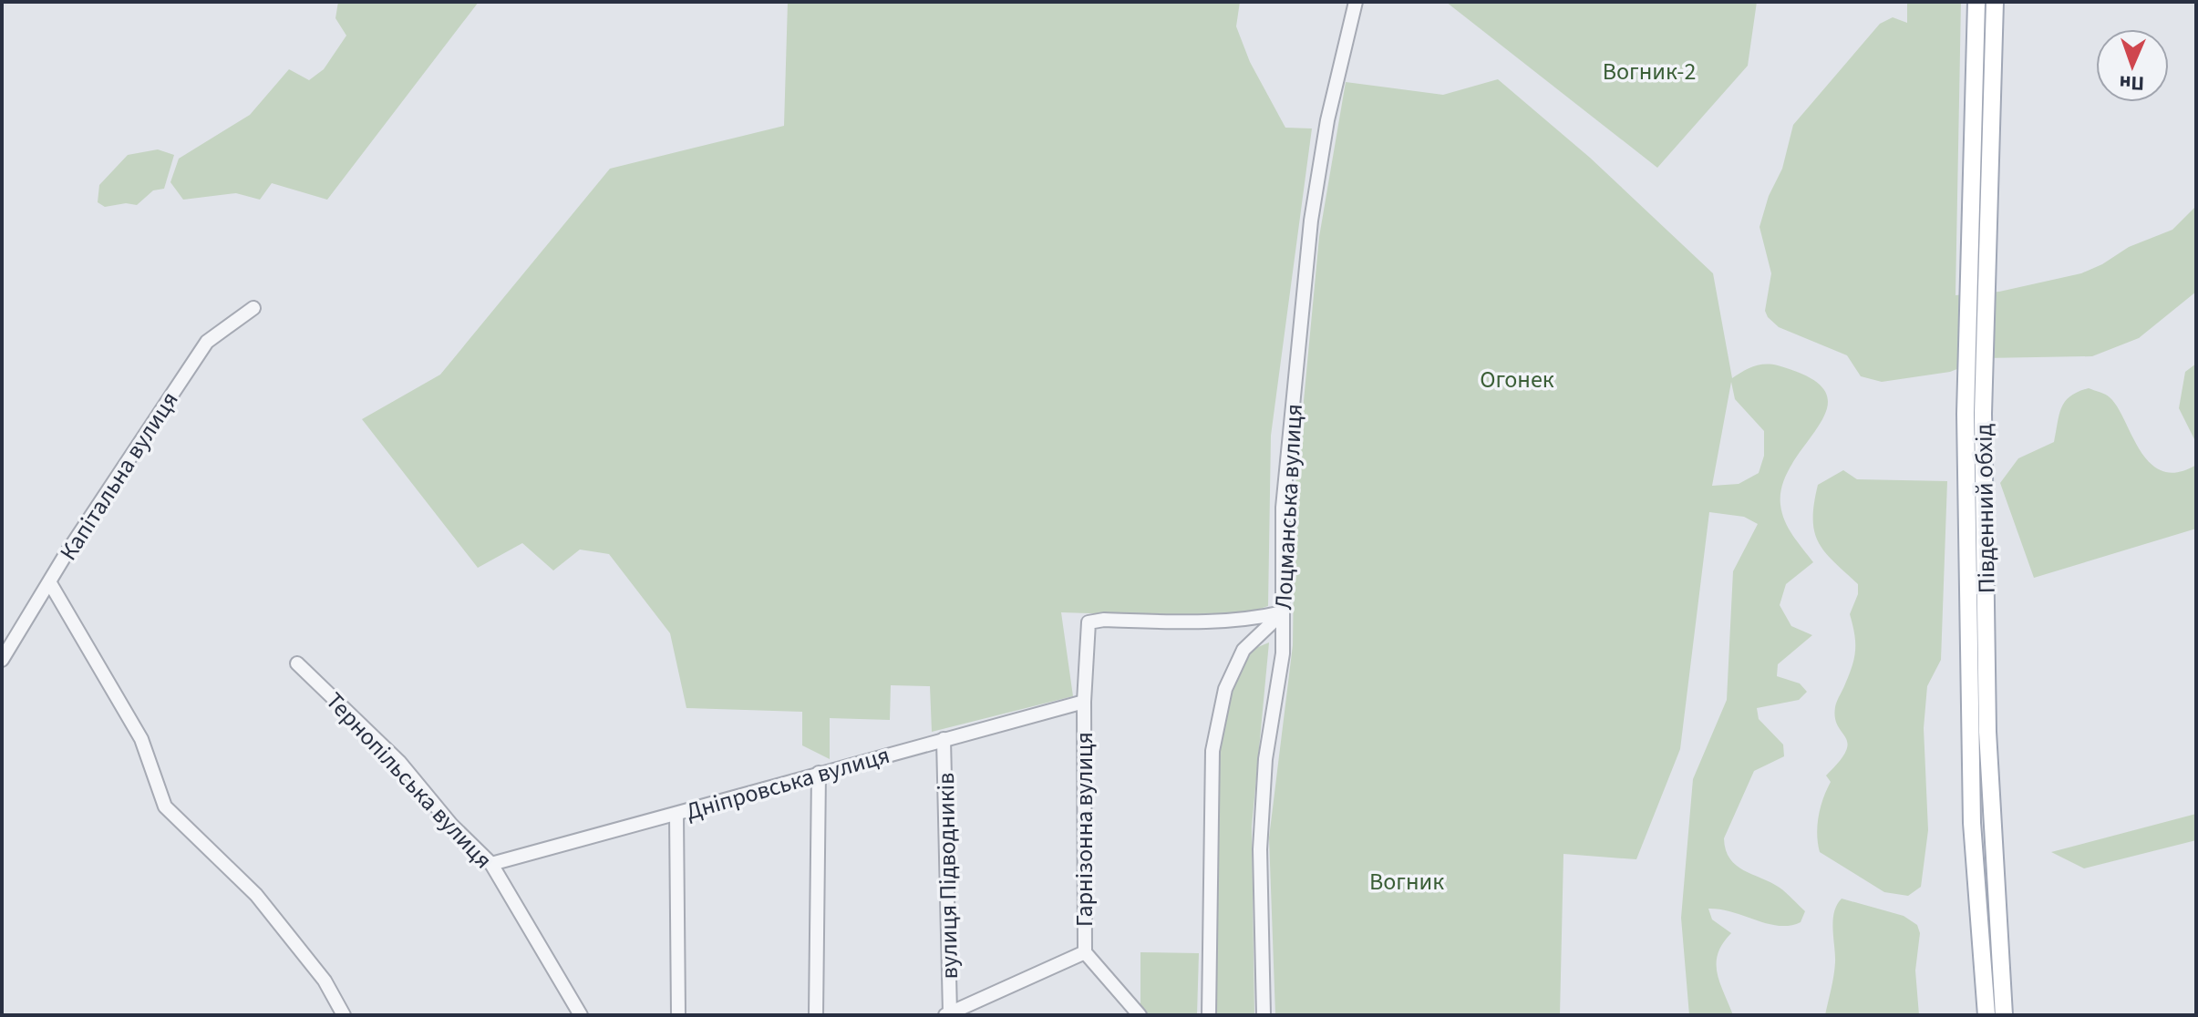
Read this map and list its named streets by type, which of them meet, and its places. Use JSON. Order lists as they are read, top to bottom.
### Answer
{
  "streets": {
    "main road": ["Південний обхід"],
    "street": [
      "Капітальна вулиця",
      "Лоцманська вулиця",
      "Тернопільська вулиця",
      "Дніпровська вулиця",
      "Гарнізонна вулиця",
      "вулиця Підводників"
    ]
  },
  "crossings": [
    ["Лоцманська вулиця", "Гарнізонна вулиця"],
    ["Тернопільська вулиця", "Дніпровська вулиця"],
    ["Дніпровська вулиця", "Гарнізонна вулиця"],
    ["Дніпровська вулиця", "вулиця Підводників"]
  ],
  "parks": ["Вогник-2", "Огонек", "Вогник"],
  "north": "bottom"
}
